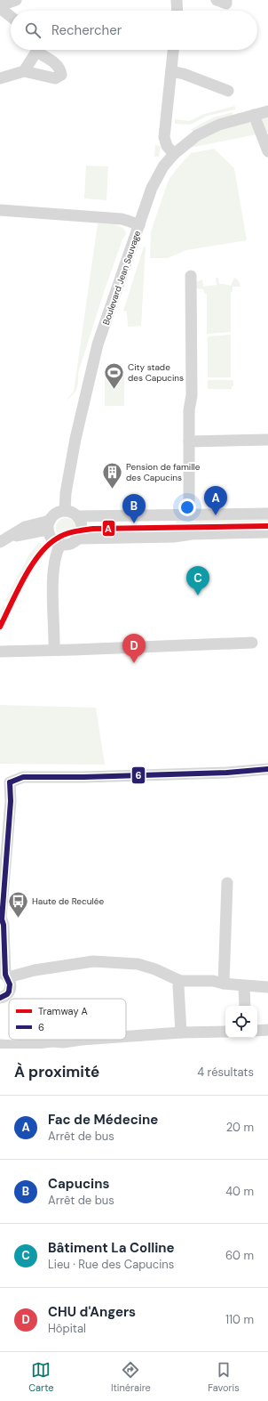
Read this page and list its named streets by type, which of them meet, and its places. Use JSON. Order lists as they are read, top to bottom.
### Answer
{
  "streets": {
    "street": ["Boulevard Jean Sauvage"]
  },
  "places": {
    "sports": ["City stade des Capucins"],
    "building": ["Pension de famille des Capucins"],
    "bus stop": ["Haute de Reculée"]
  },
  "lines": ["tram line A", "transit line 6"],
  "legend": ["Tramway A", "6"],
  "page": {
    "search": "Rechercher",
    "pins": [
      "A",
      "B",
      "C",
      "D"
    ],
    "heading": ["À proximité", "4 résultats"],
    "list": [
      {
        "mark": "A",
        "name": "Fac de Médecine",
        "note": "Arrêt de bus",
        "value": "20 m"
      },
      {
        "mark": "B",
        "name": "Capucins",
        "note": "Arrêt de bus",
        "value": "40 m"
      },
      {
        "mark": "C",
        "name": "Bâtiment La Colline",
        "note": "Lieu · Rue des Capucins",
        "value": "60 m"
      },
      {
        "mark": "D",
        "name": "CHU d'Angers",
        "note": "Hôpital",
        "value": "110 m"
      }
    ],
    "nav": ["Carte", "Itinéraire", "Favoris"]
  }
}
